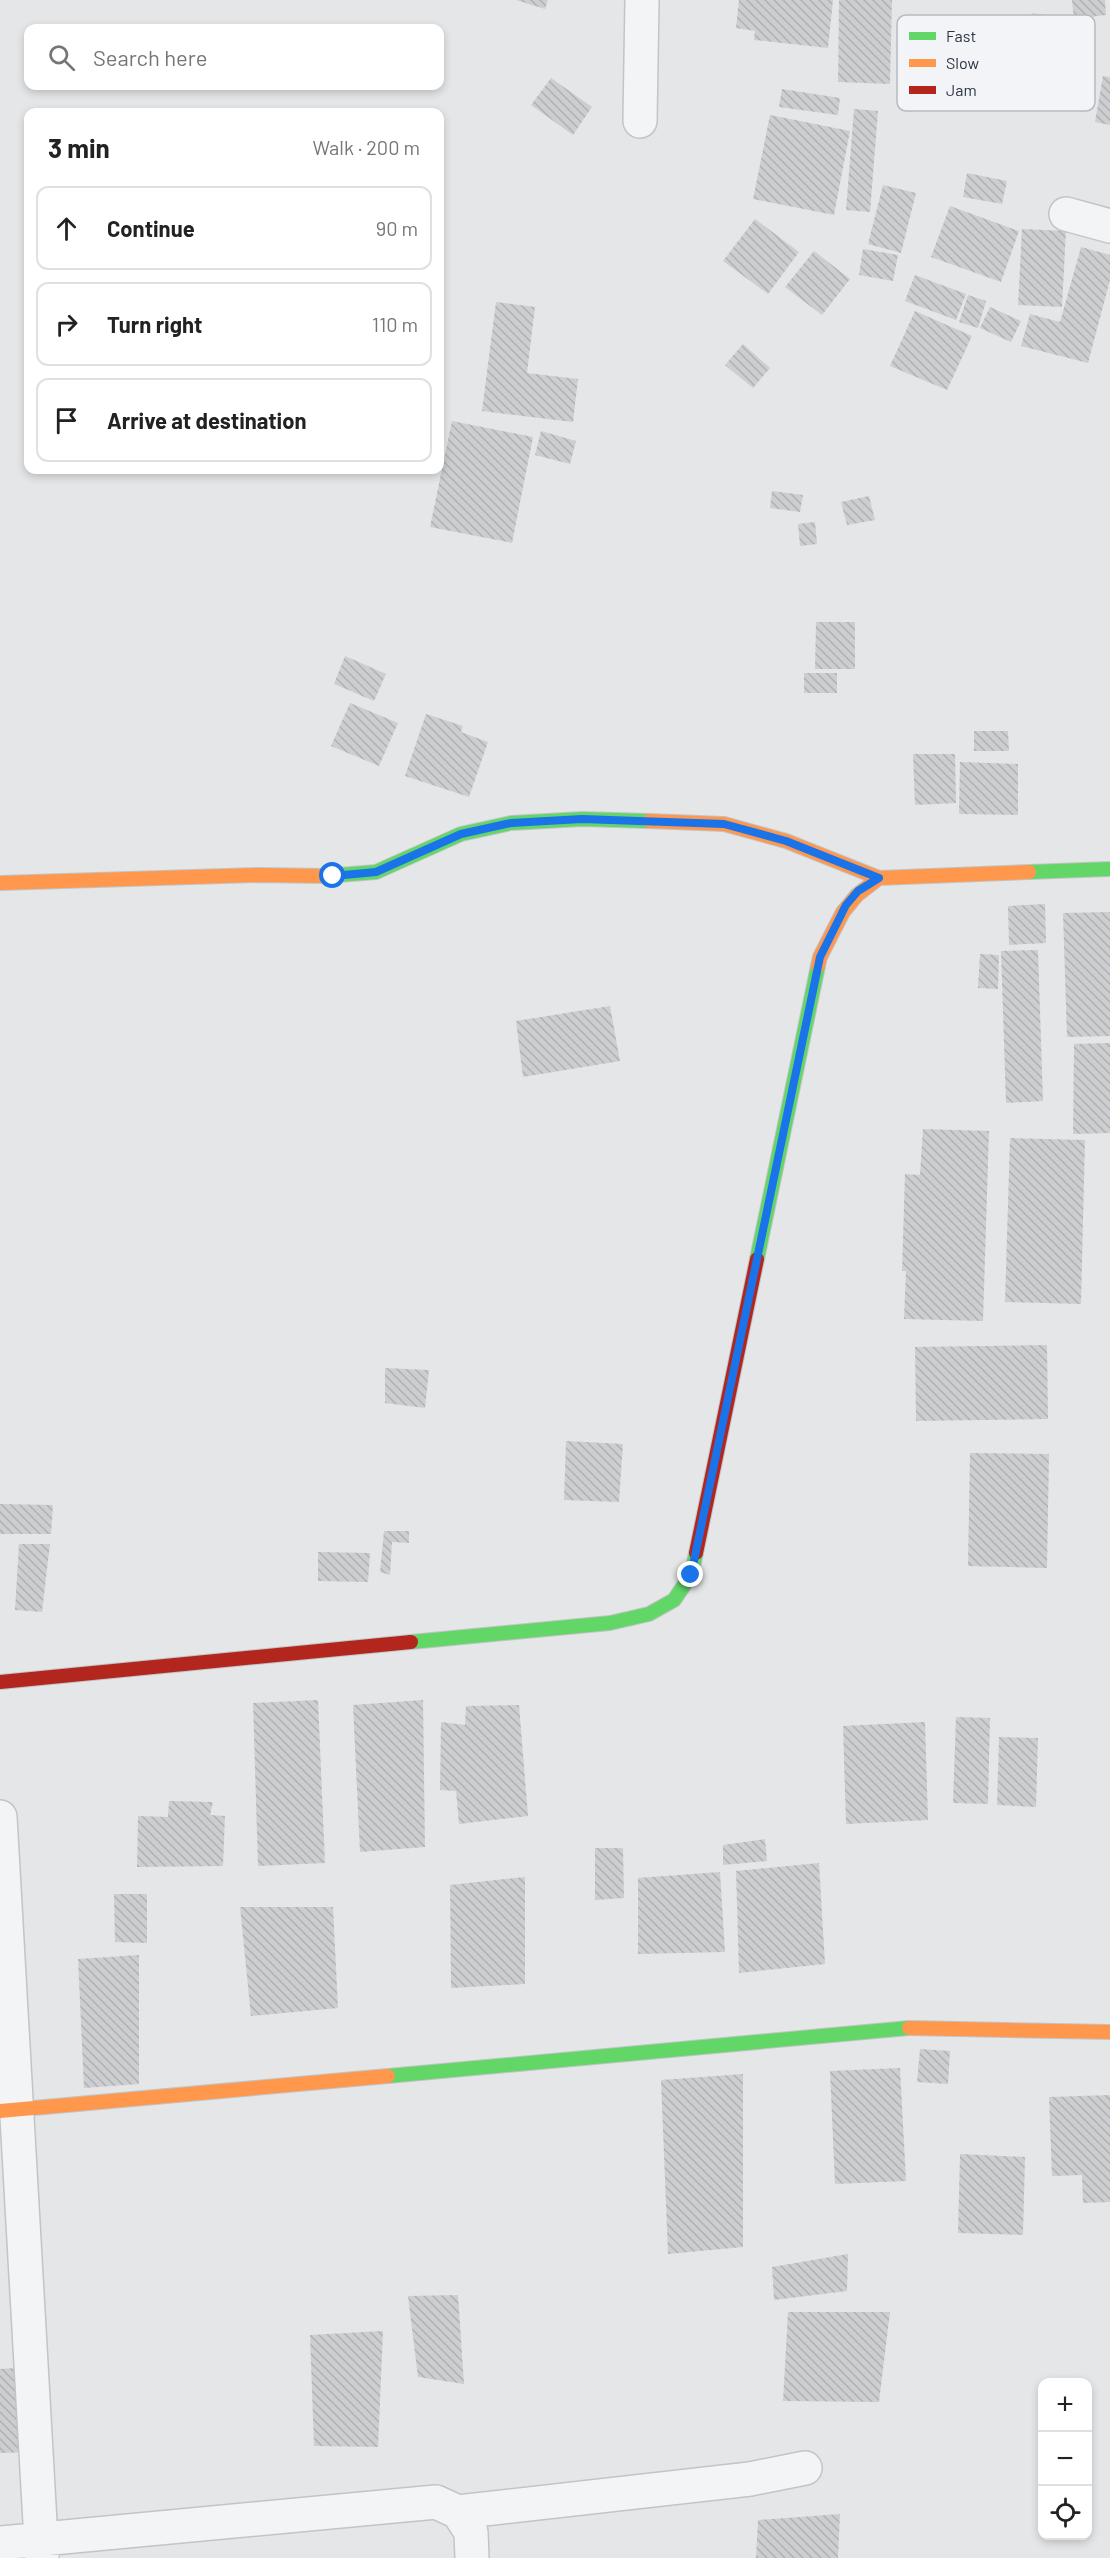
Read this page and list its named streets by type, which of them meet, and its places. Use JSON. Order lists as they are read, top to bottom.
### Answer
{
  "legend": ["Fast", "Slow", "Jam"],
  "page": {
    "search": "Search here",
    "heading": ["3 min", "Walk · 200 m"],
    "list": [
      ["Continue", "90 m"],
      ["Turn right", "110 m"],
      "Arrive at destination"
    ],
    "map_buttons": ["+", "−"]
  }
}
